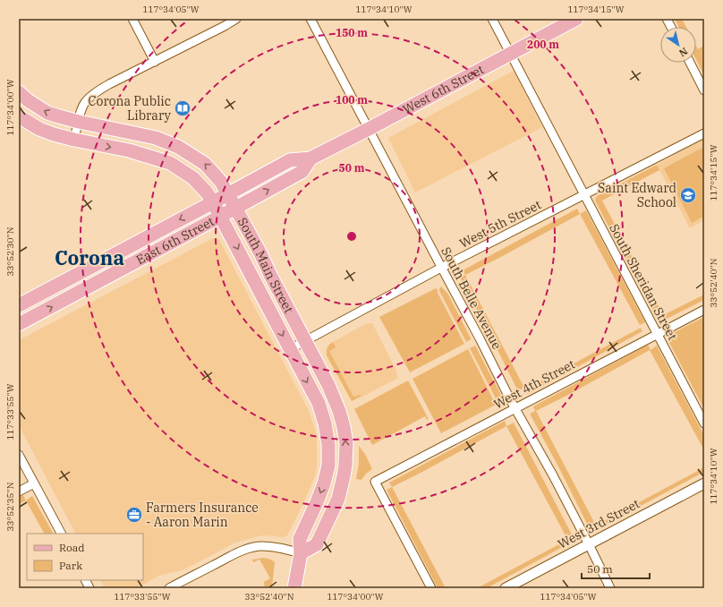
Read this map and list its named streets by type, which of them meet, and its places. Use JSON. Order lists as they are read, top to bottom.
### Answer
{
  "streets": {
    "main road": ["West 6th Street", "East 6th Street", "South Main Street"],
    "street": [
      "West 5th Street",
      "South Sheridan Street",
      "South Belle Avenue",
      "West 4th Street",
      "West 3rd Street"
    ]
  },
  "crossings": [
    ["West 6th Street", "East 6th Street"],
    ["West 6th Street", "South Main Street"],
    ["West 6th Street", "South Sheridan Street"],
    ["West 6th Street", "South Belle Avenue"],
    ["West 5th Street", "South Main Street"],
    ["West 5th Street", "South Sheridan Street"],
    ["West 5th Street", "South Belle Avenue"],
    ["East 6th Street", "South Main Street"],
    ["South Sheridan Street", "West 4th Street"],
    ["South Belle Avenue", "West 4th Street"],
    ["South Belle Avenue", "West 3rd Street"]
  ],
  "districts": ["Corona"],
  "places": {
    "library": ["Corona Public Library"],
    "school or university": ["Saint Edward School"],
    "office": ["Farmers Insurance - Aaron Marin"]
  },
  "legend": ["Road", "Park"],
  "scale_bar": "50 m",
  "north": "bottom right",
  "coordinates": [
    "117°34'05\"W",
    "117°34'10\"W",
    "117°34'15\"W",
    "117°34'00\"W",
    "33°52'30\"N",
    "33°52'40\"N",
    "117°33'55\"W",
    "33°52'35\"N"
  ],
  "rings": [
    "150 m",
    "200 m",
    "100 m",
    "50 m"
  ]
}
